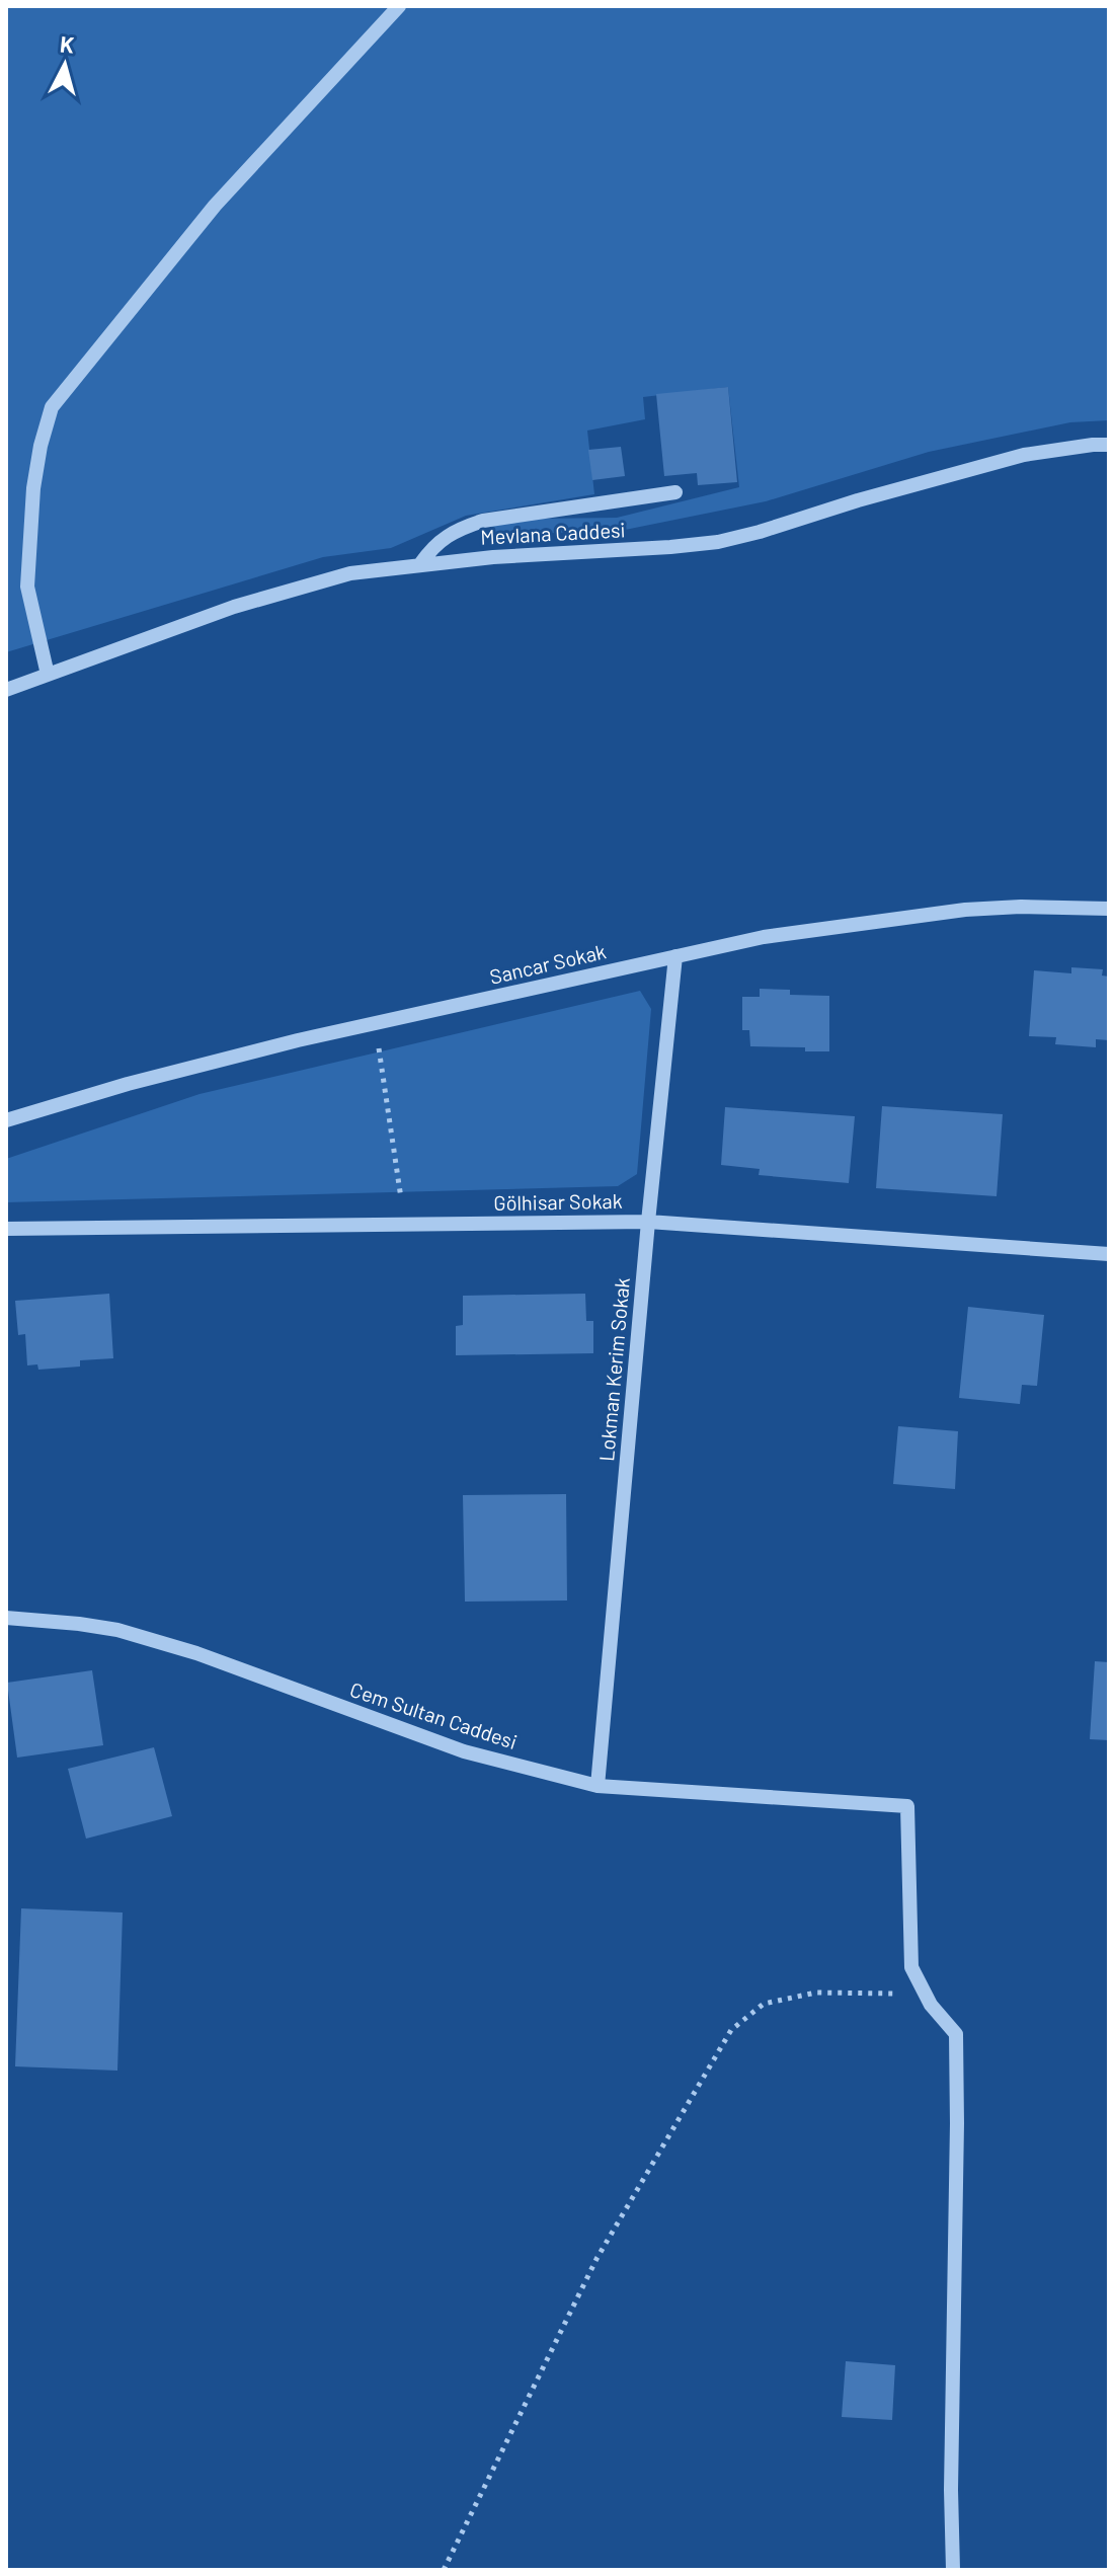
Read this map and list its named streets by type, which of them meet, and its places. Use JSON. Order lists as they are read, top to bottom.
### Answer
{
  "streets": {
    "street": [
      "Mevlana Caddesi",
      "Sancar Sokak",
      "Gölhisar Sokak",
      "Lokman Kerim Sokak",
      "Cem Sultan Caddesi"
    ]
  },
  "crossings": [
    ["Sancar Sokak", "Lokman Kerim Sokak"],
    ["Gölhisar Sokak", "Lokman Kerim Sokak"],
    ["Lokman Kerim Sokak", "Cem Sultan Caddesi"]
  ],
  "north": "top"
}
